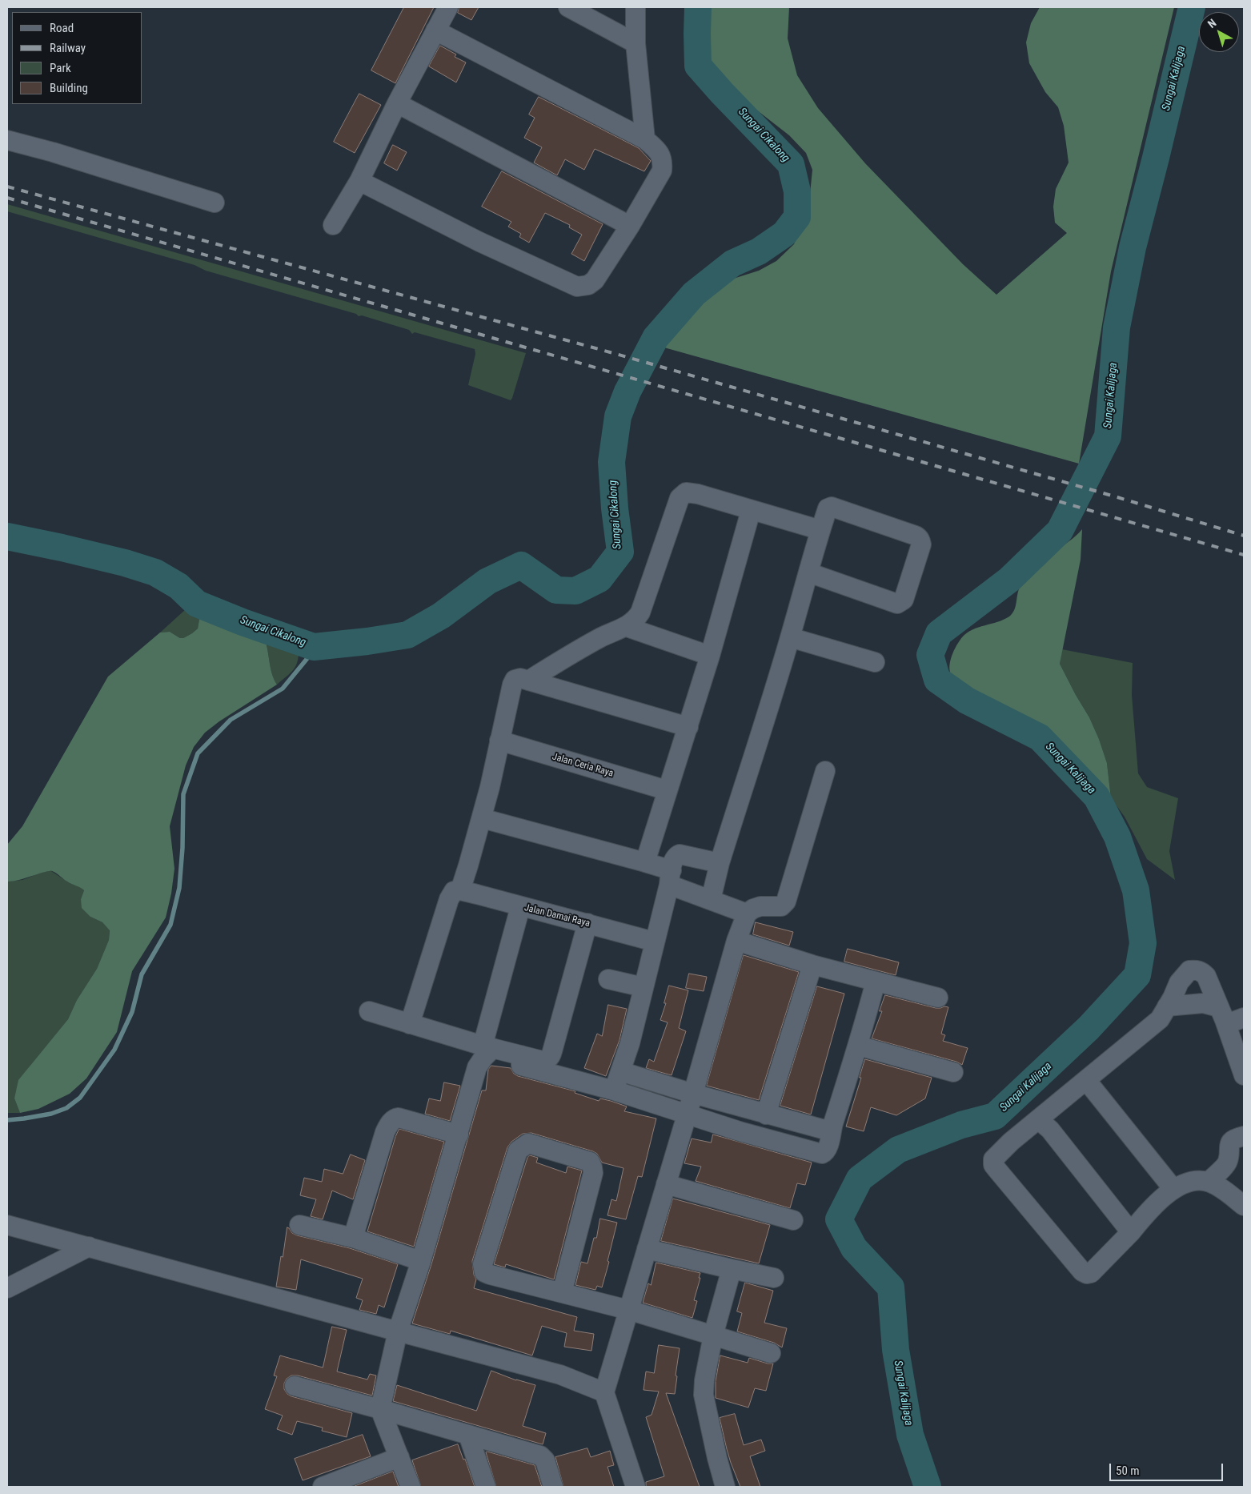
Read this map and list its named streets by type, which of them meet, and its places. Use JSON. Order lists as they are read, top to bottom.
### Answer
{
  "streets": {
    "street": ["Jalan Ceria Raya", "Jalan Damai Raya"]
  },
  "water": ["Sungai Kalijaga", "Sungai Cikalong"],
  "legend": [
    "Road",
    "Railway",
    "Park",
    "Building"
  ],
  "scale_bar": "50 m",
  "north": "top left"
}
